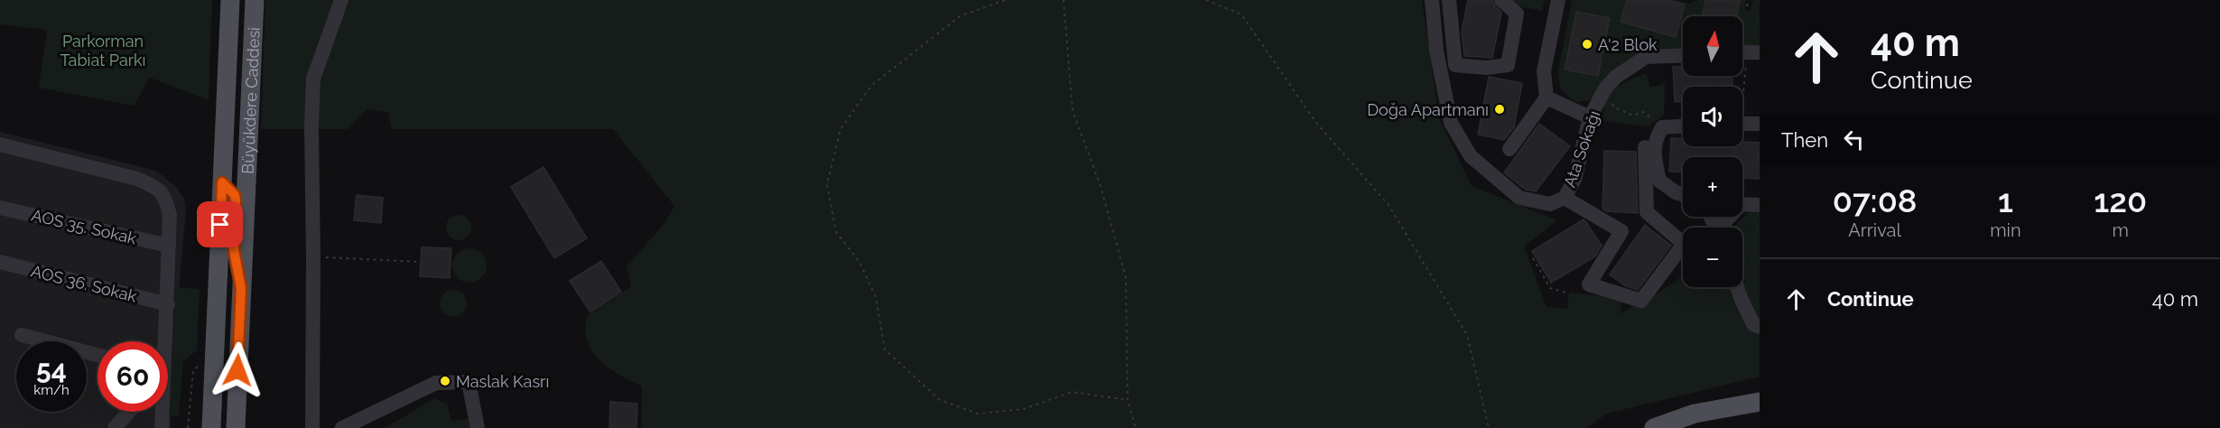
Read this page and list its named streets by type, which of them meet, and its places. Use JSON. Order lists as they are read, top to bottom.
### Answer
{
  "streets": {
    "main road": ["Büyükdere Caddesi"],
    "street": ["Ata Sokağı", "AOS 35. Sokak", "AOS 36. Sokak"]
  },
  "parks": ["Parkorman Tabiat Parkı"],
  "places": ["A'2 Blok", "Doğa Apartmanı", "Maslak Kasrı"],
  "north": "top",
  "page": {
    "turn": ["40 m", "Continue"],
    "map_buttons": ["+", "−"],
    "then": "Then",
    "eta": [
      "07:08",
      "Arrival",
      "1",
      "min",
      "120",
      "m"
    ],
    "list": [
      {
        "name": "Continue",
        "value": "40 m"
      }
    ],
    "speed": "54 km/h",
    "limit": "60"
  }
}
